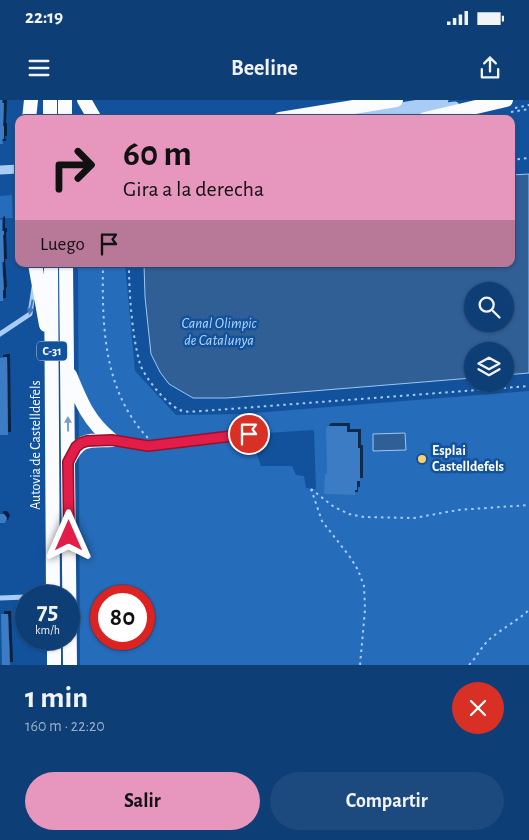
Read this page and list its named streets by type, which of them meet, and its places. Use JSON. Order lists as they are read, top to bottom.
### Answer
{
  "streets": {
    "highway": ["C-31", "Autovia de Castelldefels"]
  },
  "water": ["Canal Olimpic de Catalunya"],
  "places": ["Esplai Castelldefels"],
  "page": {
    "status": "22:19",
    "header": "Beeline",
    "turn": ["60 m", "Gira a la derecha"],
    "then": "Luego",
    "speed": "75 km/h",
    "limit": "80",
    "heading": ["1 min", "160 m · 22:20"],
    "buttons": ["Salir", "Compartir"]
  }
}
